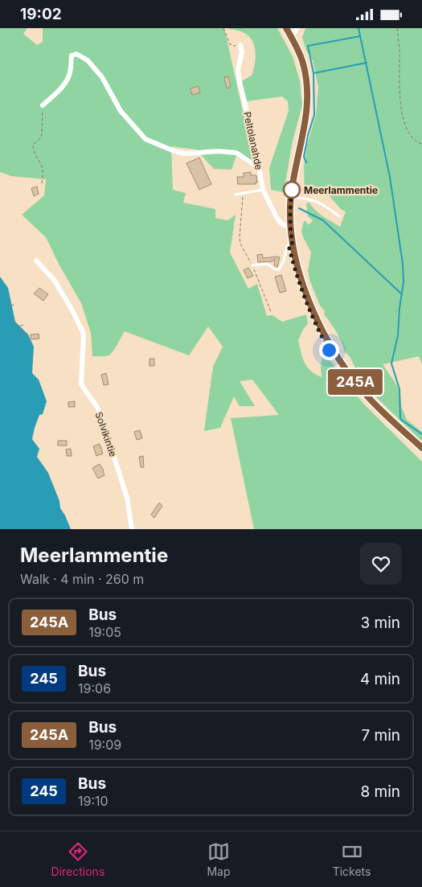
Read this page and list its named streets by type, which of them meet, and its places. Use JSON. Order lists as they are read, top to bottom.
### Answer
{
  "streets": {
    "street": ["Peltolanahde", "Solvikintie"]
  },
  "places": ["Meerlammentie"],
  "lines": ["bus line 245A"],
  "page": {
    "status": "19:02",
    "on_map": "245A",
    "heading": ["Meerlammentie", "Walk · 4 min · 260 m"],
    "list": [
      {
        "mark": "245A",
        "name": "Bus",
        "note": "19:05",
        "value": "3 min"
      },
      {
        "mark": "245",
        "name": "Bus",
        "note": "19:06",
        "value": "4 min"
      },
      {
        "mark": "245A",
        "name": "Bus",
        "note": "19:09",
        "value": "7 min"
      },
      {
        "mark": "245",
        "name": "Bus",
        "note": "19:10",
        "value": "8 min"
      }
    ],
    "tabs": ["Directions", "Map", "Tickets"]
  }
}
